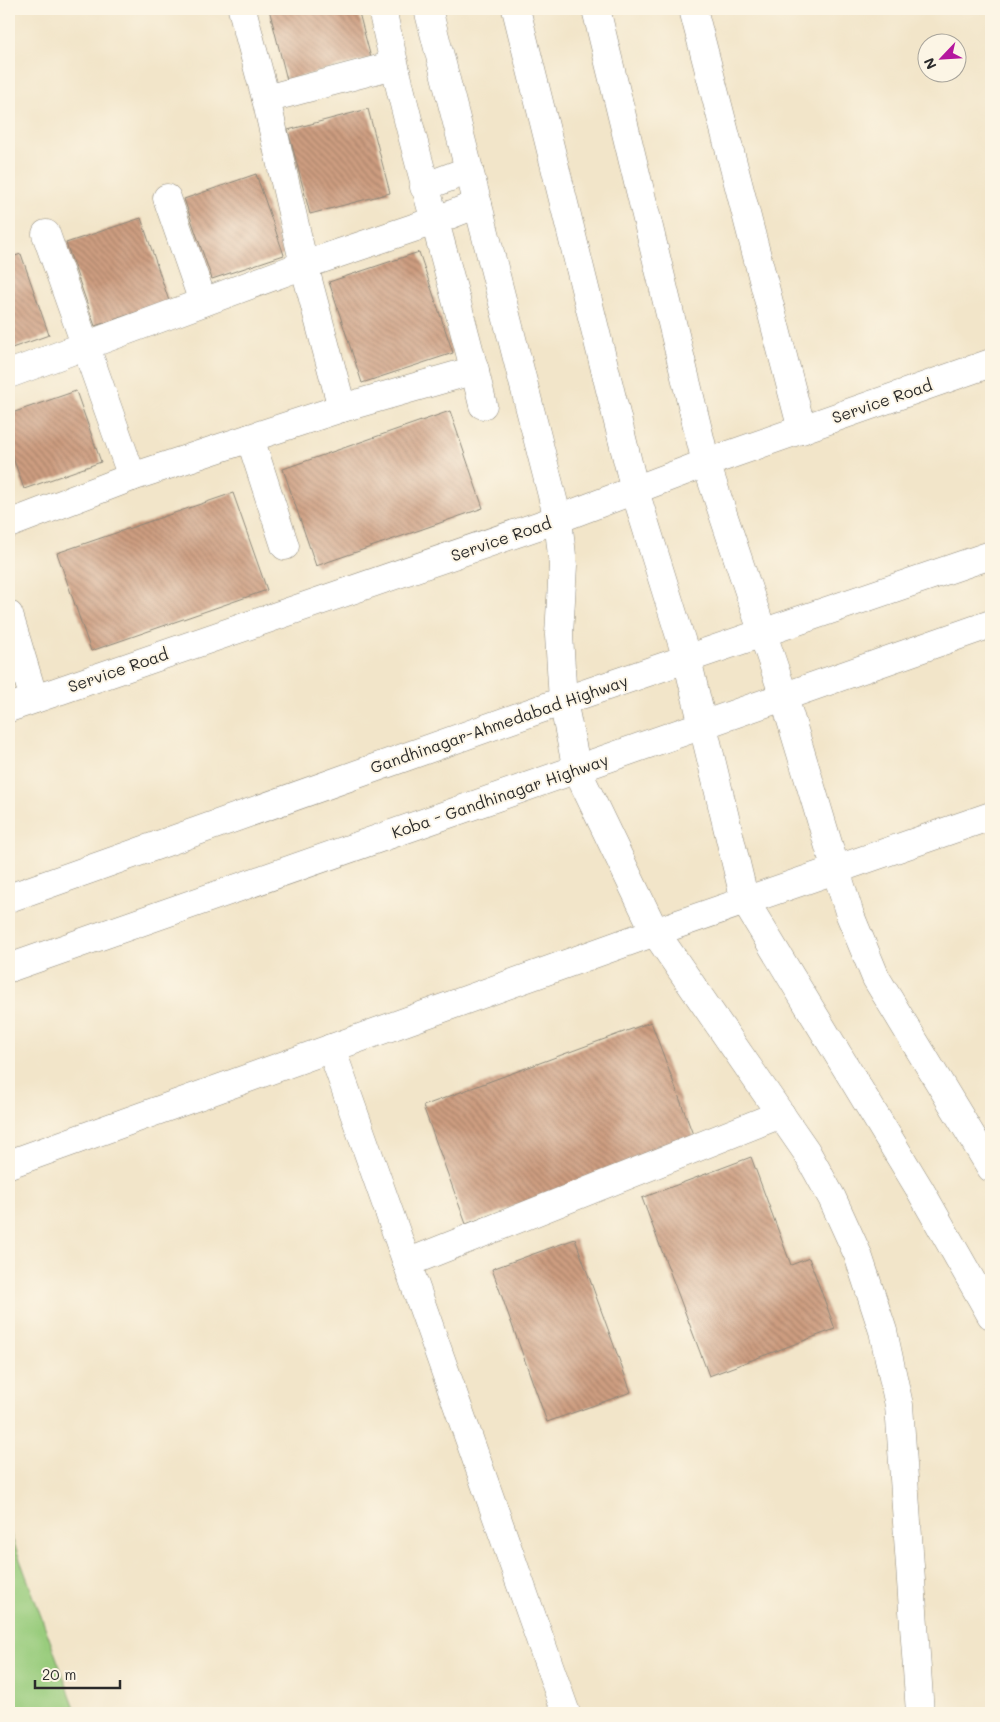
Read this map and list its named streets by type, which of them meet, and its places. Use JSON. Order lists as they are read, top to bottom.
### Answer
{
  "streets": {
    "street": ["Service Road", "Gandhinagar-Ahmedabad Highway", "Koba - Gandhinagar Highway"]
  },
  "scale_bar": "20 m",
  "north": "bottom left"
}
